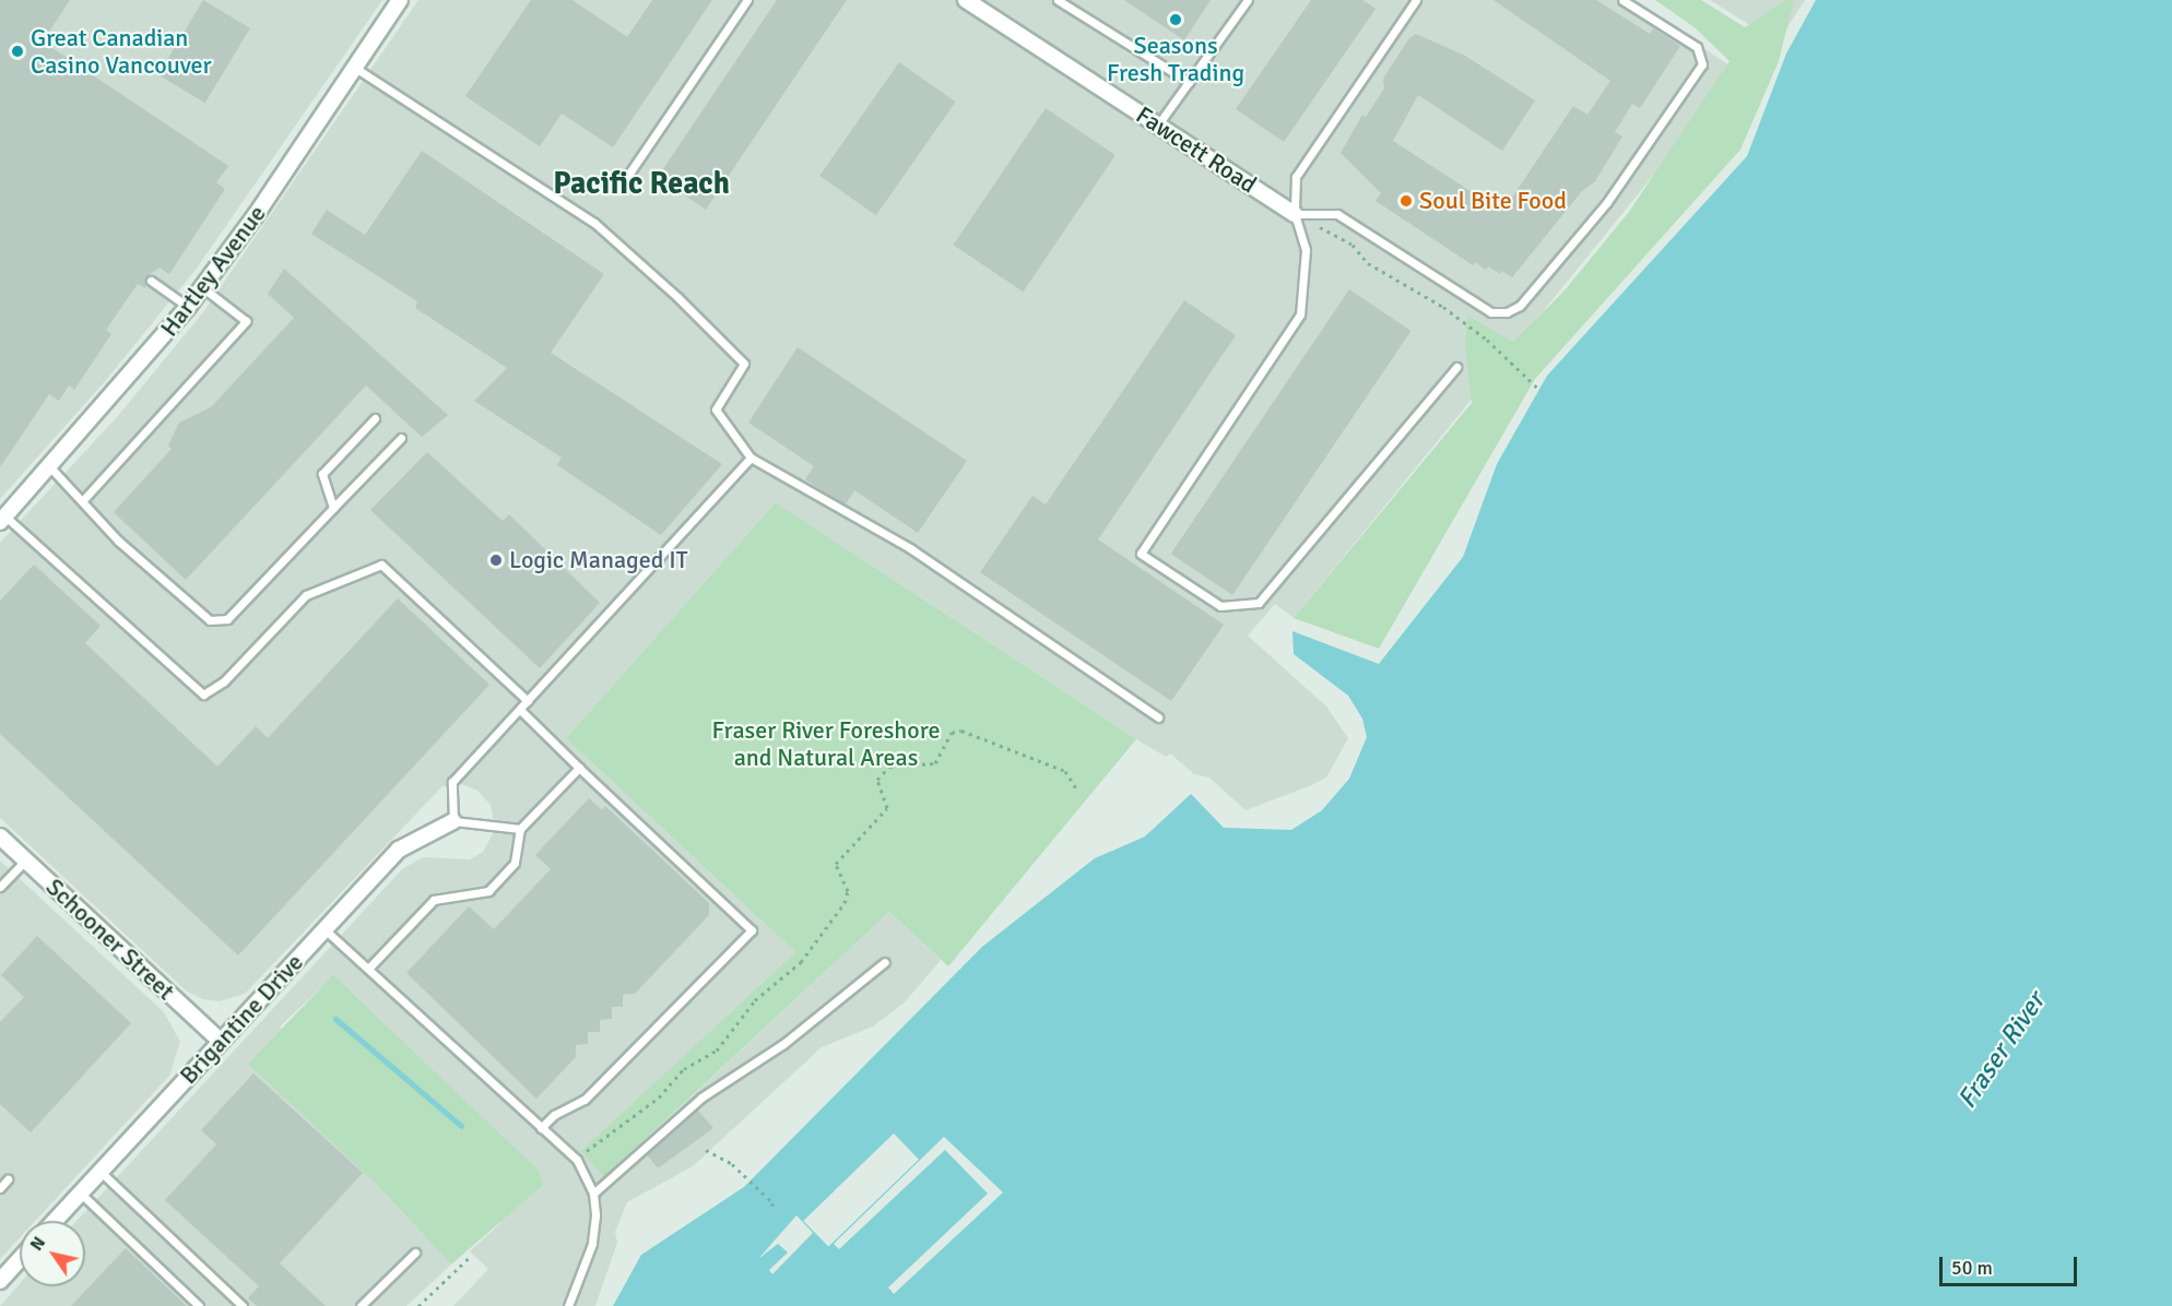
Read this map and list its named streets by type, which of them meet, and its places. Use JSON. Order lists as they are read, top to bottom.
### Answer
{
  "streets": {
    "street": [
      "Fawcett Road",
      "Hartley Avenue",
      "Schooner Street",
      "Brigantine Drive"
    ]
  },
  "crossings": [
    ["Schooner Street", "Brigantine Drive"]
  ],
  "districts": ["Pacific Reach"],
  "water": ["Fraser River"],
  "parks": ["Fraser River Foreshore and Natural Areas"],
  "places": [
    "Seasons Fresh Trading",
    "Great Canadian Casino Vancouver",
    "Soul Bite Food",
    "Logic Managed IT"
  ],
  "scale_bar": "50 m",
  "north": "top left"
}
